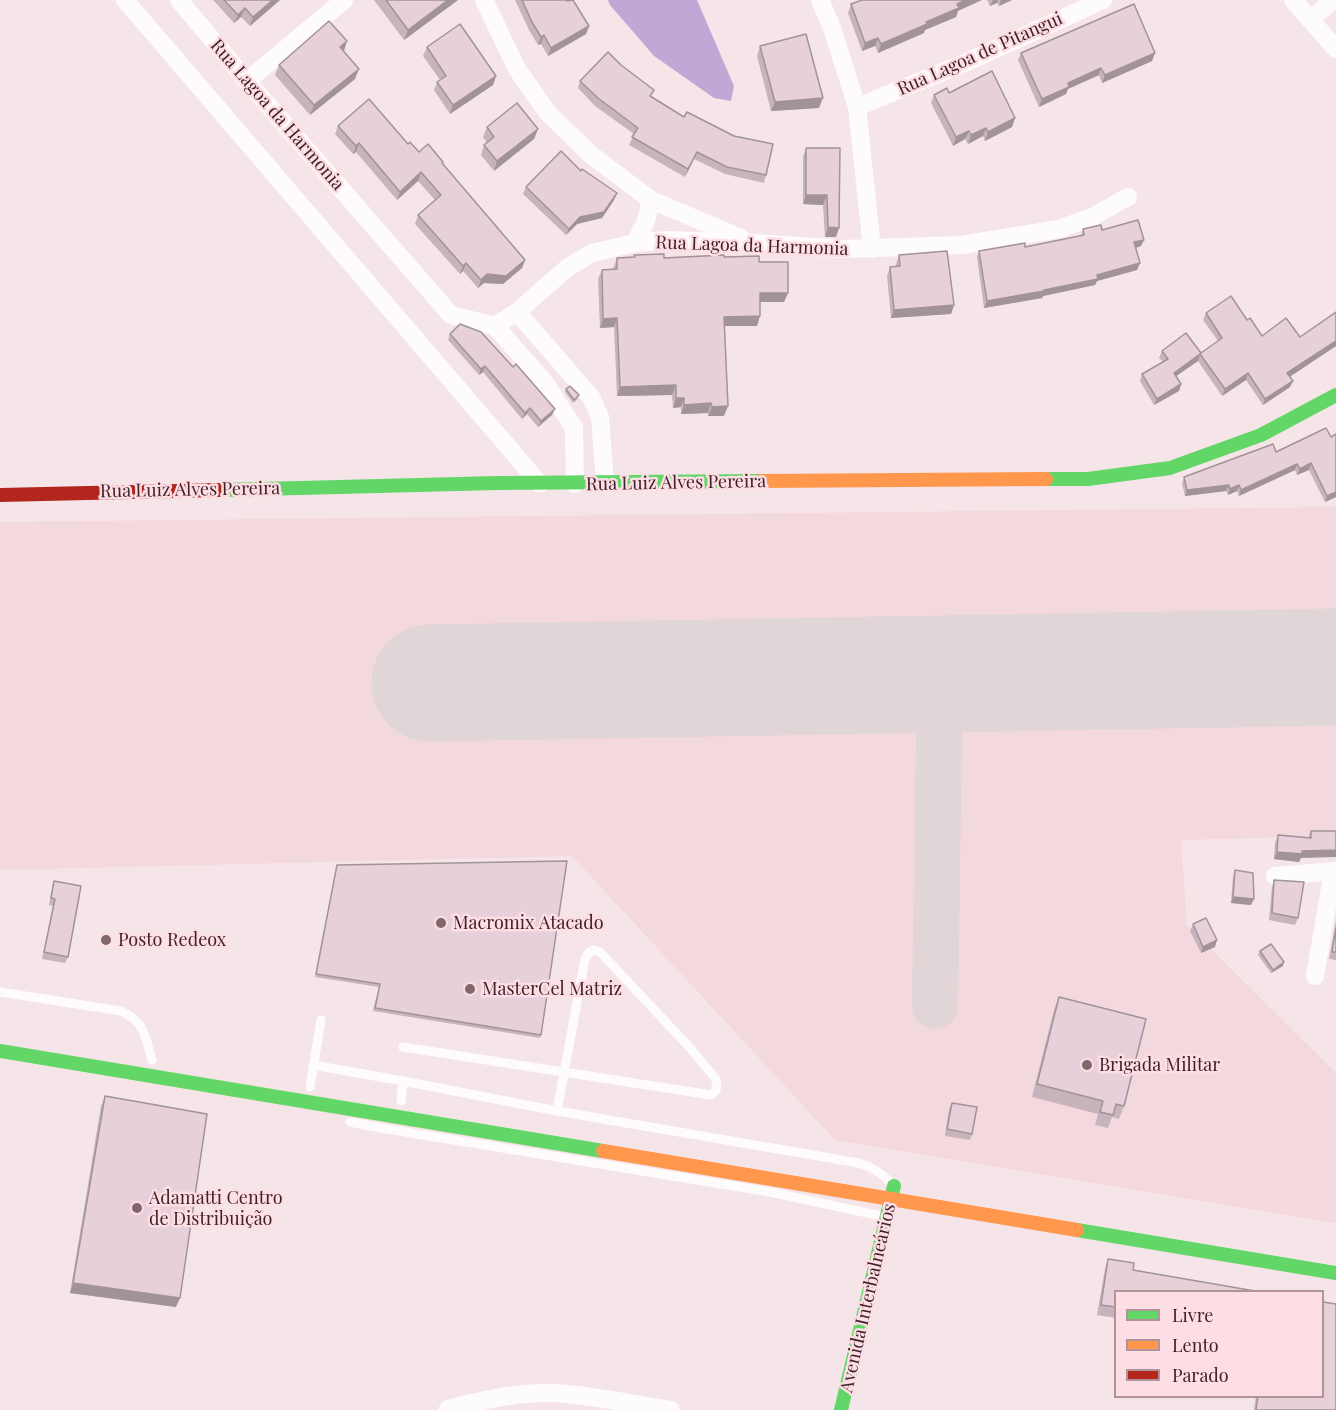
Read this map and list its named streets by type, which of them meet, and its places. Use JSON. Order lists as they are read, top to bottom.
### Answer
{
  "streets": {
    "street": [
      "Rua Lagoa de Pitangui",
      "Rua Lagoa da Harmonia",
      "Rua Luiz Alves Pereira",
      "Avenida Interbalneários"
    ]
  },
  "places": [
    "Macromix Atacado",
    "Posto Redeox",
    "MasterCel Matriz",
    "Brigada Militar",
    "Adamatti Centro de Distribuição"
  ],
  "legend": ["Livre", "Lento", "Parado"]
}
